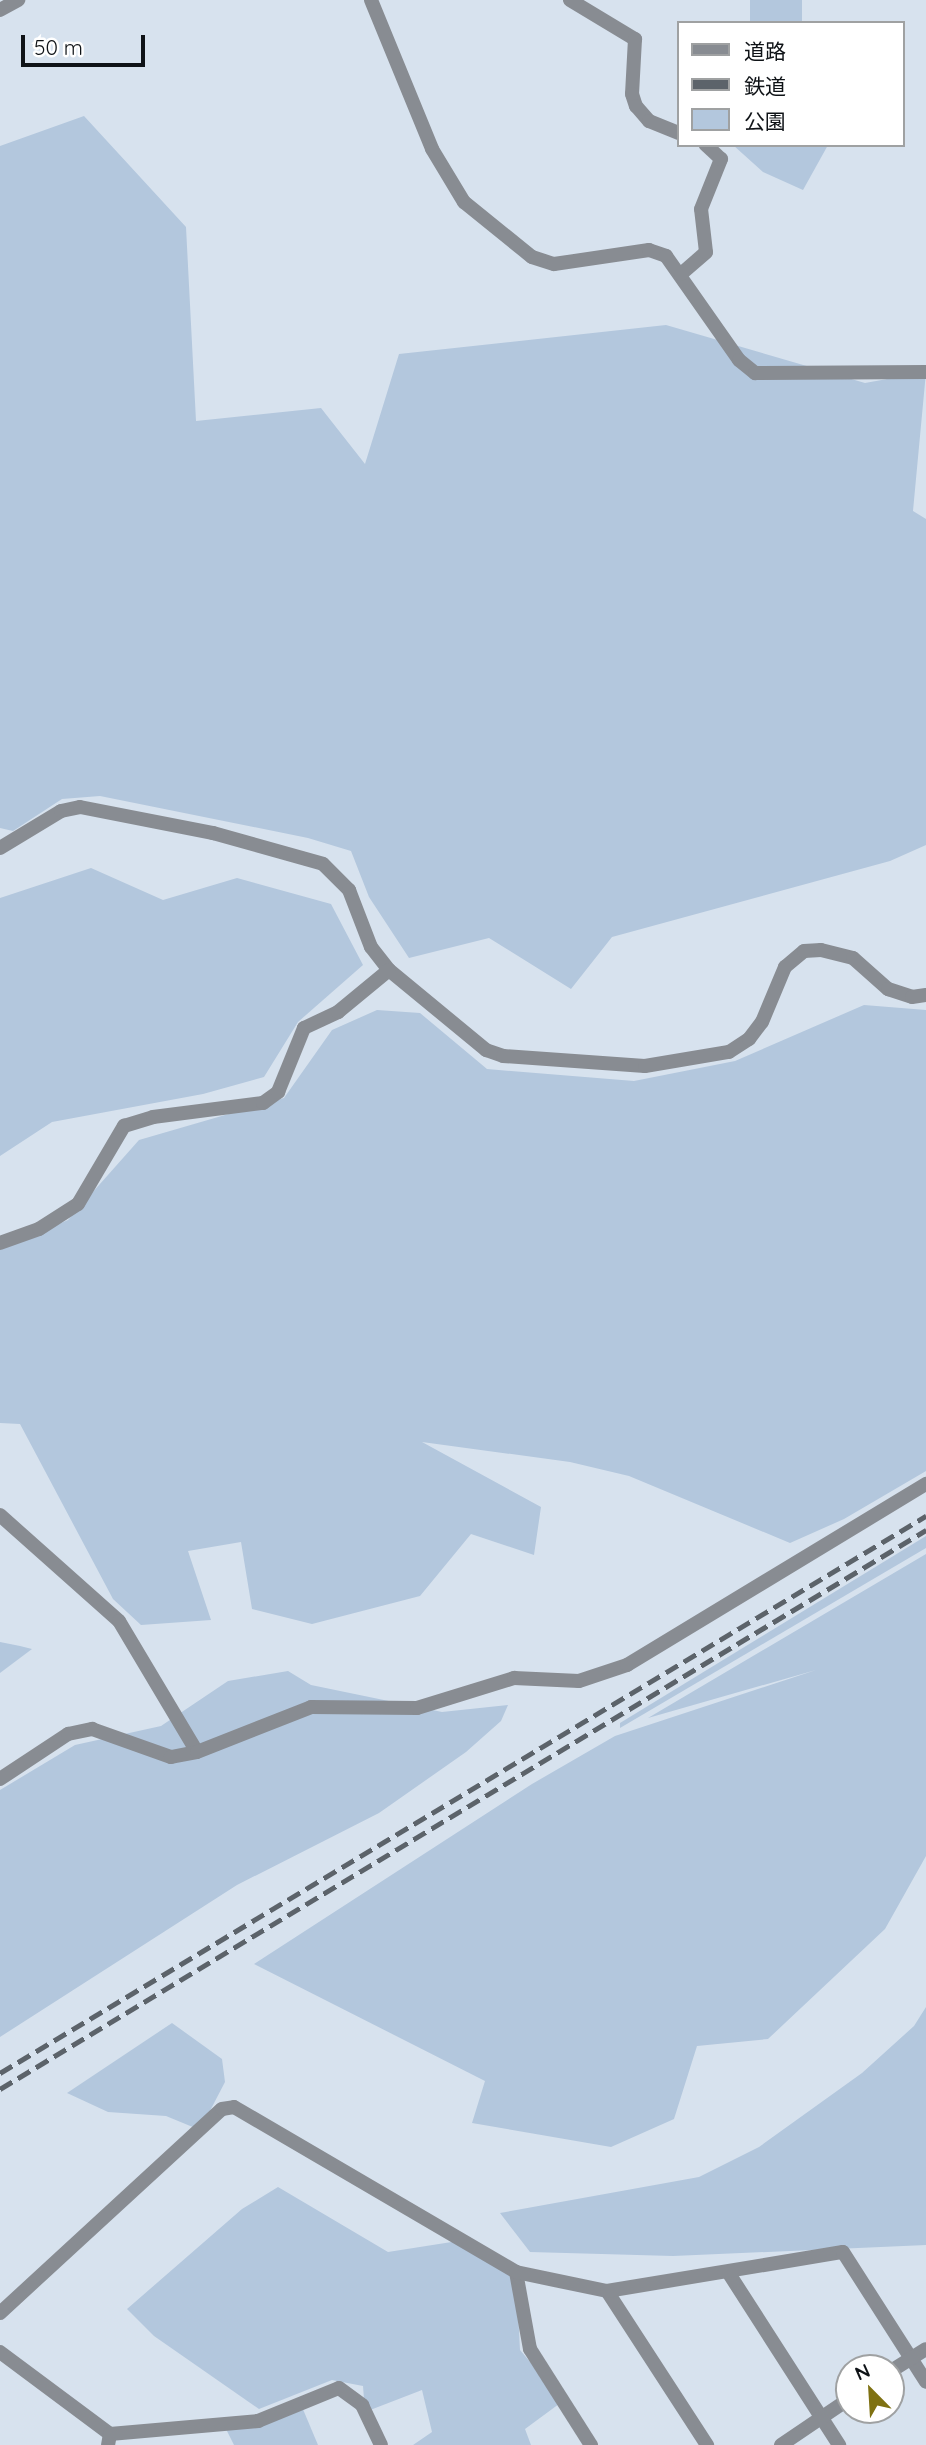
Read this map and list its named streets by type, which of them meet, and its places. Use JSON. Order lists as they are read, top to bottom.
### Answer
{
  "legend": ["道路", "鉄道", "公園"],
  "scale_bar": "50 m",
  "north": "top left"
}
